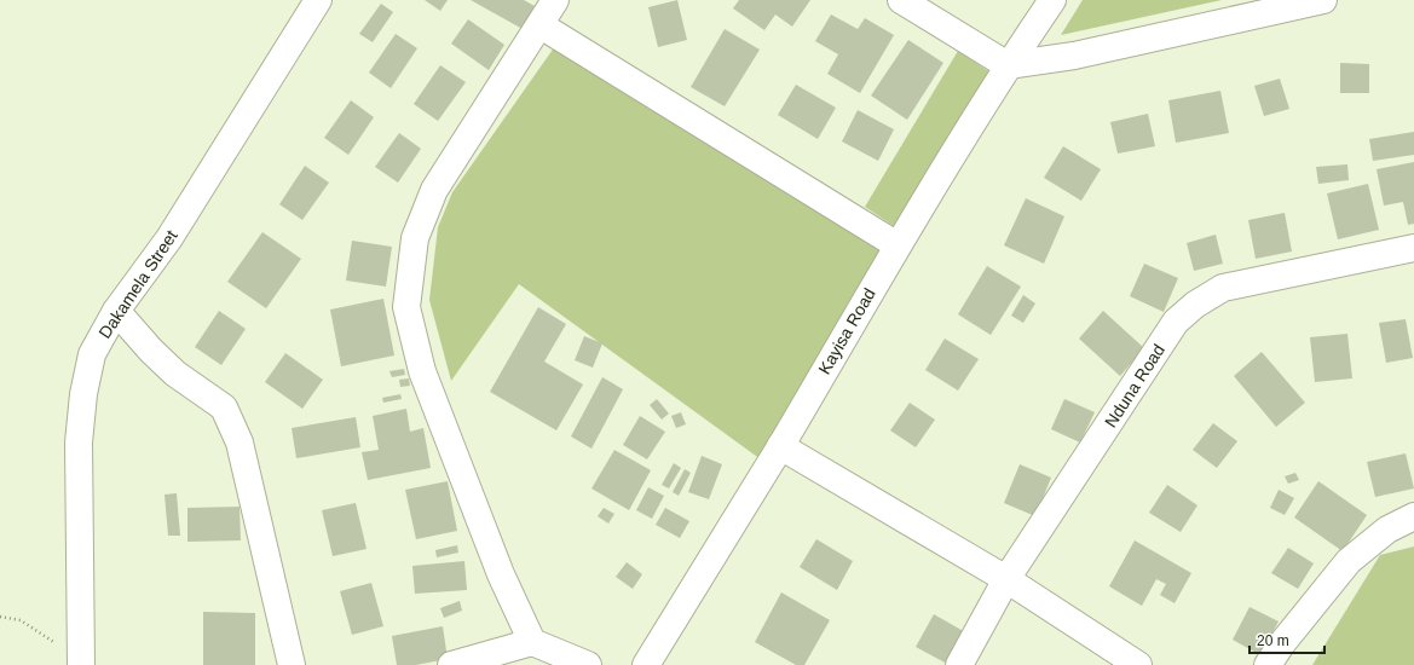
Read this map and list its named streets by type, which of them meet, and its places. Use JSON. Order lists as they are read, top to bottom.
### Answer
{
  "streets": {
    "street": ["Dakamela Street", "Kayisa Road", "Nduna Road"]
  },
  "scale_bar": "20 m"
}
